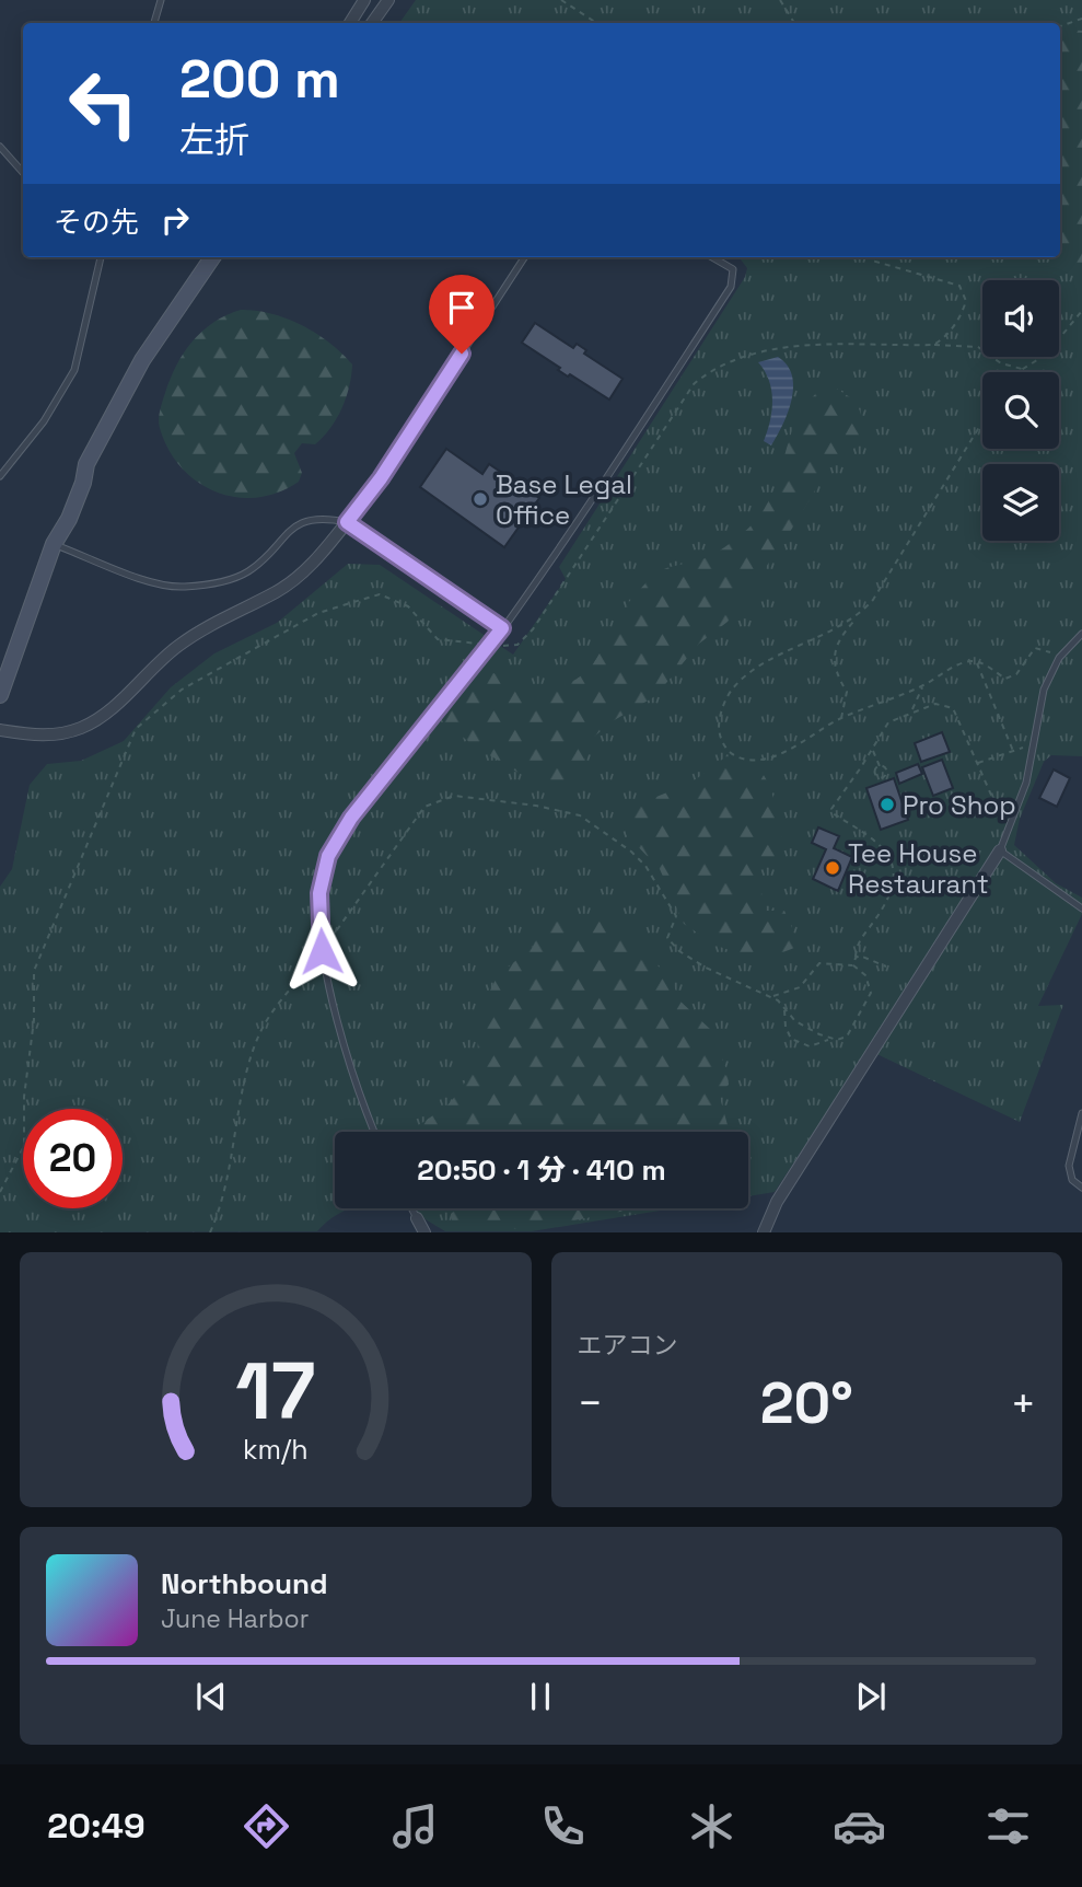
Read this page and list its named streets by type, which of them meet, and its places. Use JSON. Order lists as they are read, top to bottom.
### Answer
{
  "places": ["Base Legal Office", "Pro Shop", "Tee House Restaurant"],
  "page": {
    "turn": ["200 m", "左折"],
    "then": "その先",
    "limit": "20",
    "trip": "20:50 · 1 分 · 410 m",
    "tile": "エアコン",
    "heat": ["−", "20°", "+"],
    "song": ["Northbound", "June Harbor"],
    "tabs": "20:49",
    "gauge": ["17", "km/h"]
  }
}
